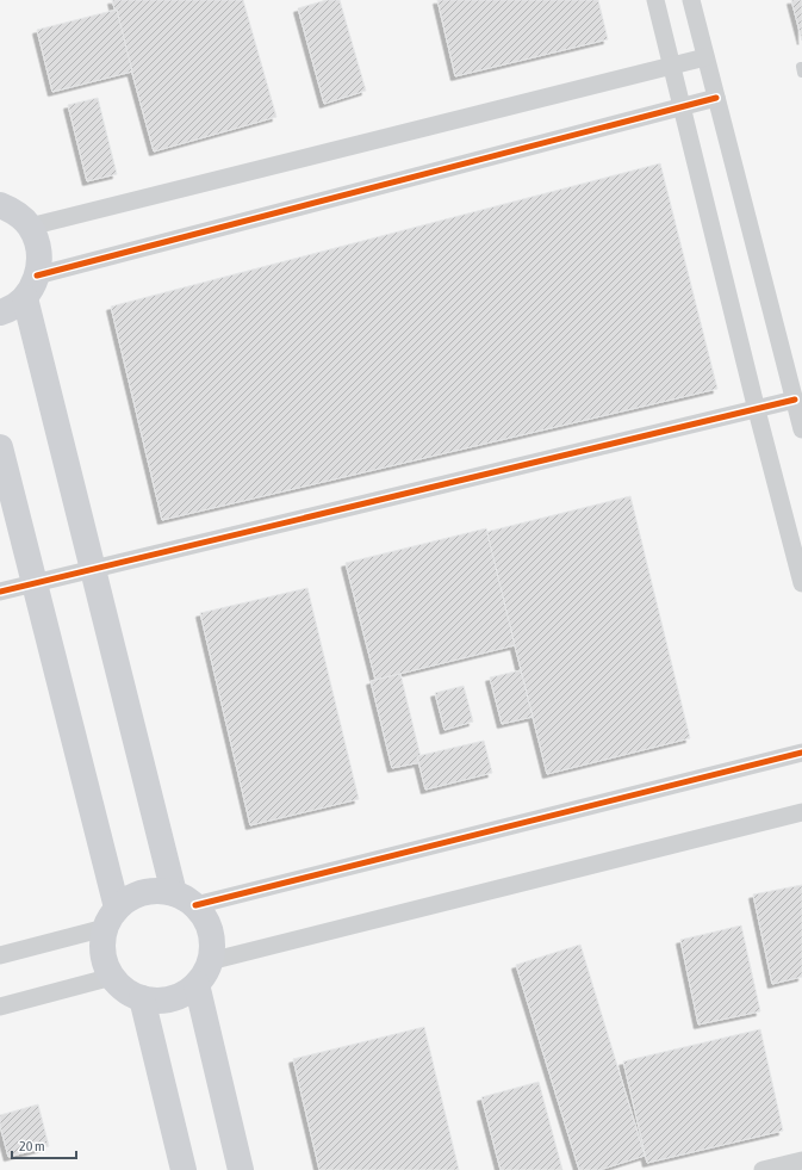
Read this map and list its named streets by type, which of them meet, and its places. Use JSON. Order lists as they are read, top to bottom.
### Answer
{
  "scale_bar": "20 m"
}
